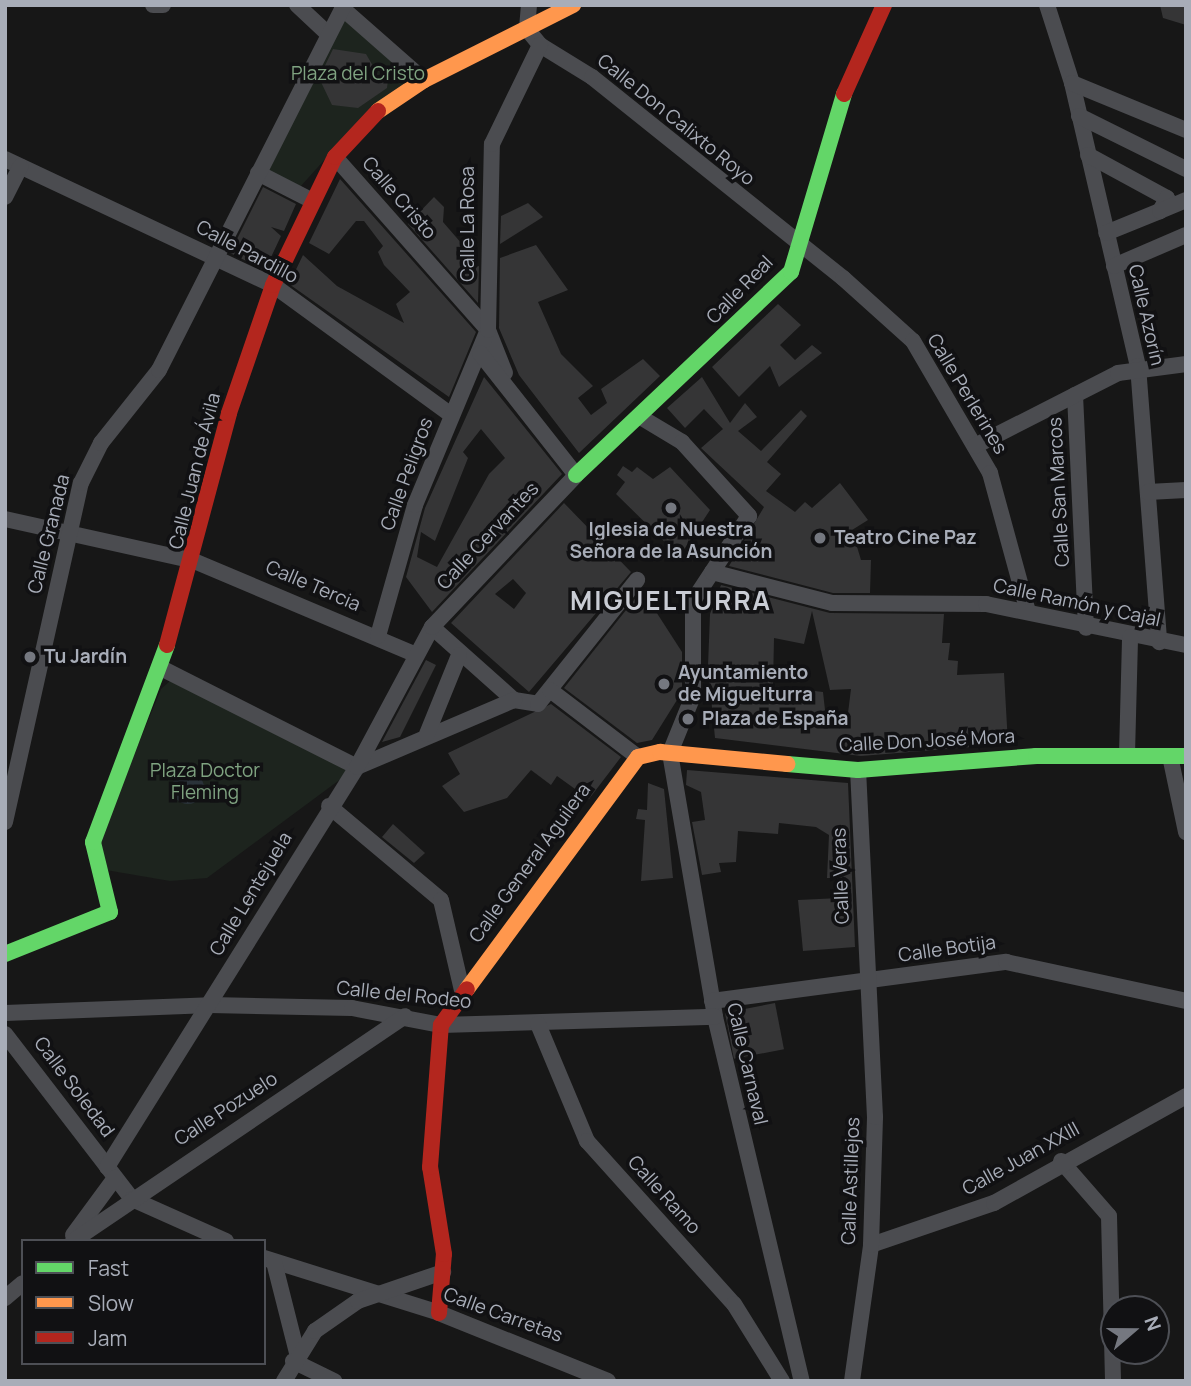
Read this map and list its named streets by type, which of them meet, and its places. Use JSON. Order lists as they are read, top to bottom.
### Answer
{
  "streets": {
    "street": [
      "Calle Don Calixto Royo",
      "Calle Cristo",
      "Calle La Rosa",
      "Calle Pardillo",
      "Calle Real",
      "Calle Azorín",
      "Calle Perlerines",
      "Calle Juan de Ávila",
      "Calle Peligros",
      "Calle San Marcos",
      "Calle Granada",
      "Calle Cervantes",
      "Calle Tercia",
      "Calle Ramón y Cajal",
      "Calle Don José Mora",
      "Calle General Aguilera",
      "Calle Veras",
      "Calle Lentejuela",
      "Calle Botija",
      "Calle del Rodeo",
      "Calle Carnaval",
      "Calle Soledad",
      "Calle Pozuelo",
      "Calle Juan XXIII",
      "Calle Astillejos",
      "Calle Ramo",
      "Calle Carretas"
    ]
  },
  "crossings": [
    ["Calle Don Calixto Royo", "Calle La Rosa"],
    ["Calle Don Calixto Royo", "Calle Real"],
    ["Calle Don Calixto Royo", "Calle Perlerines"],
    ["Calle Cristo", "Calle La Rosa"],
    ["Calle Cristo", "Calle Peligros"],
    ["Calle La Rosa", "Calle Peligros"],
    ["Calle Pardillo", "Calle Juan de Ávila"],
    ["Calle Pardillo", "Calle Peligros"],
    ["Calle Pardillo", "Calle Granada"],
    ["Calle Real", "Calle Perlerines"],
    ["Calle Real", "Calle Cervantes"],
    ["Calle Azorín", "Calle Ramón y Cajal"],
    ["Calle Perlerines", "Calle Ramón y Cajal"],
    ["Calle Juan de Ávila", "Calle Tercia"],
    ["Calle Peligros", "Calle Tercia"],
    ["Calle San Marcos", "Calle Ramón y Cajal"],
    ["Calle Granada", "Calle Tercia"],
    ["Calle Cervantes", "Calle Tercia"],
    ["Calle Cervantes", "Calle Lentejuela"],
    ["Calle Don José Mora", "Calle Veras"],
    ["Calle Don José Mora", "Calle Carnaval"],
    ["Calle General Aguilera", "Calle del Rodeo"],
    ["Calle Veras", "Calle Botija"],
    ["Calle Veras", "Calle Astillejos"],
    ["Calle Lentejuela", "Calle del Rodeo"],
    ["Calle Lentejuela", "Calle Soledad"],
    ["Calle Lentejuela", "Calle Pozuelo"],
    ["Calle Botija", "Calle del Rodeo"],
    ["Calle Botija", "Calle Carnaval"],
    ["Calle Botija", "Calle Astillejos"],
    ["Calle del Rodeo", "Calle Carnaval"],
    ["Calle del Rodeo", "Calle Pozuelo"],
    ["Calle del Rodeo", "Calle Ramo"],
    ["Calle Soledad", "Calle Pozuelo"],
    ["Calle Juan XXIII", "Calle Astillejos"]
  ],
  "districts": ["MIGUELTURRA"],
  "parks": ["Plaza del Cristo", "Plaza Doctor Fleming"],
  "places": [
    "Iglesia de Nuestra Señora de la Asunción",
    "Teatro Cine Paz",
    "Tu Jardín",
    "Ayuntamiento de Miguelturra",
    "Plaza de España"
  ],
  "legend": ["Fast", "Slow", "Jam"],
  "north": "right"
}
